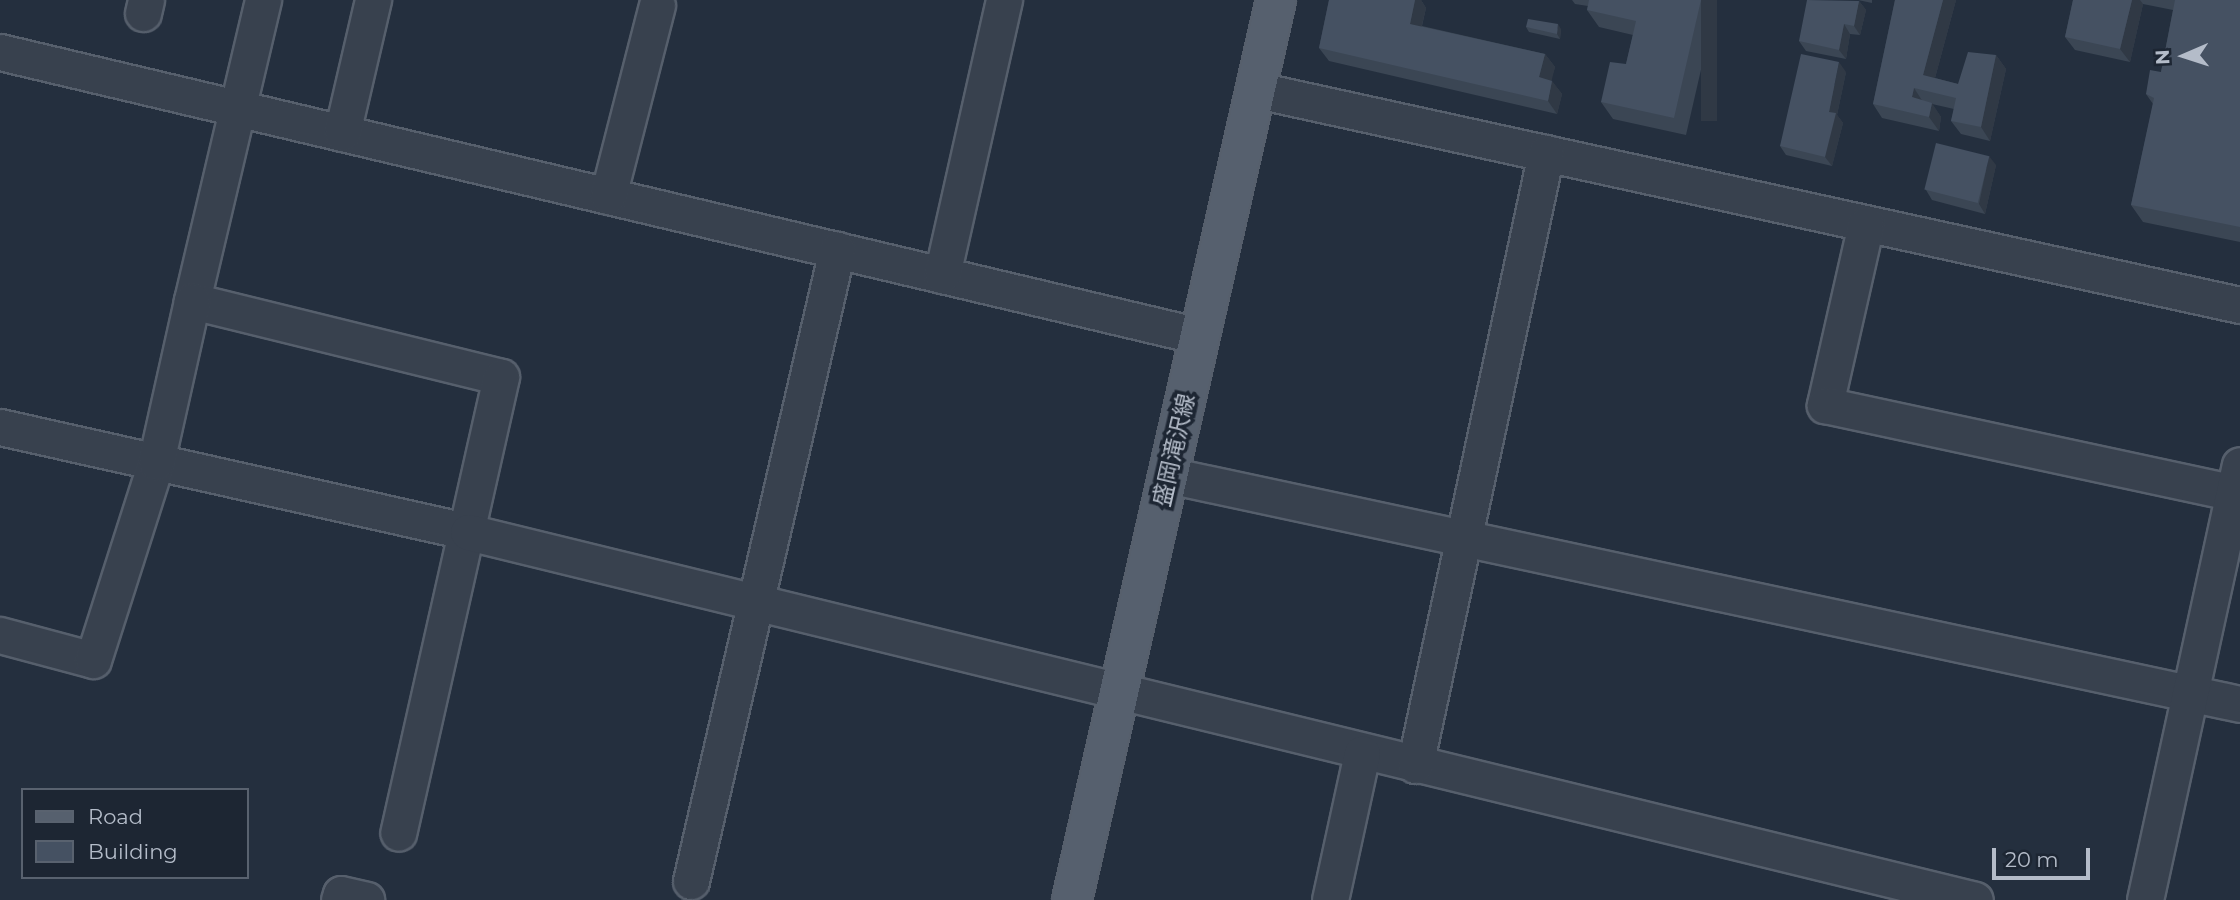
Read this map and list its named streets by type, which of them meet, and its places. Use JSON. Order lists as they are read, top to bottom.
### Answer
{
  "streets": {
    "main road": ["盛岡滝沢線"]
  },
  "legend": ["Road", "Building"],
  "scale_bar": "20 m",
  "north": "left"
}
